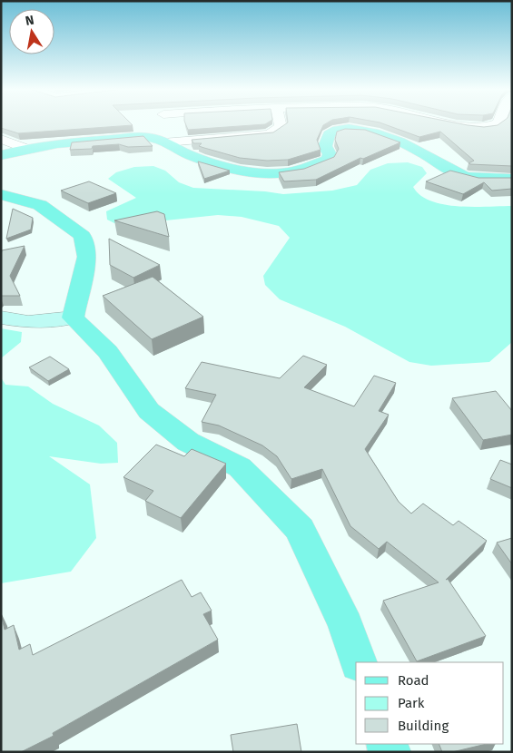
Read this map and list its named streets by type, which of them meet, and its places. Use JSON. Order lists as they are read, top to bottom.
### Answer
{
  "legend": ["Road", "Park", "Building"],
  "north": "top"
}
